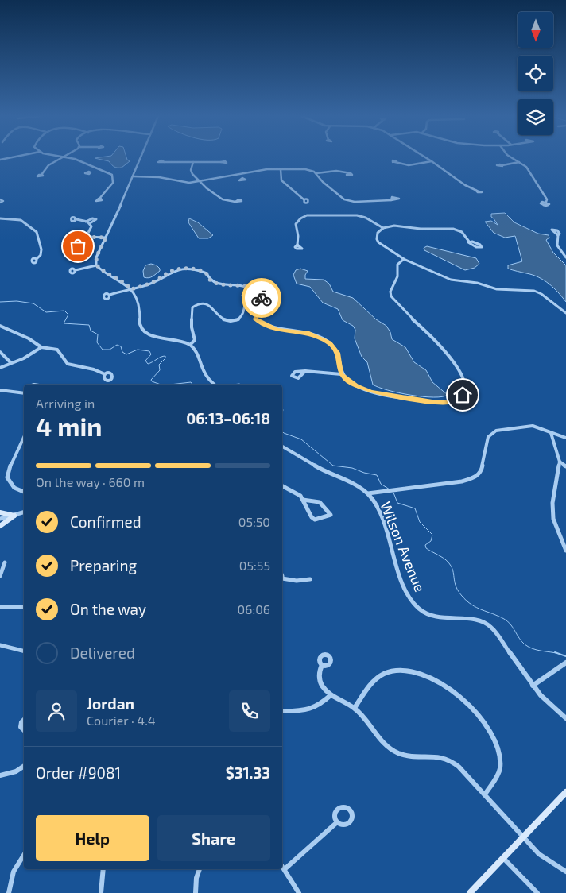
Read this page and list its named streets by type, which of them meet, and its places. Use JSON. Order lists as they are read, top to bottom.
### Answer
{
  "streets": {
    "street": ["Wilson Avenue"]
  },
  "north": "bottom",
  "page": {
    "heading": ["4 min", "Arriving in", "06:13–06:18"],
    "panel": [
      "Jordan",
      "Courier · 4.4",
      "Order #9081",
      "$31.33"
    ],
    "bar": "On the way · 660 m",
    "list": [
      ["Confirmed", "05:50"],
      ["Preparing", "05:55"],
      ["On the way", "06:06"],
      "Delivered"
    ],
    "buttons": ["Help", "Share"]
  }
}
